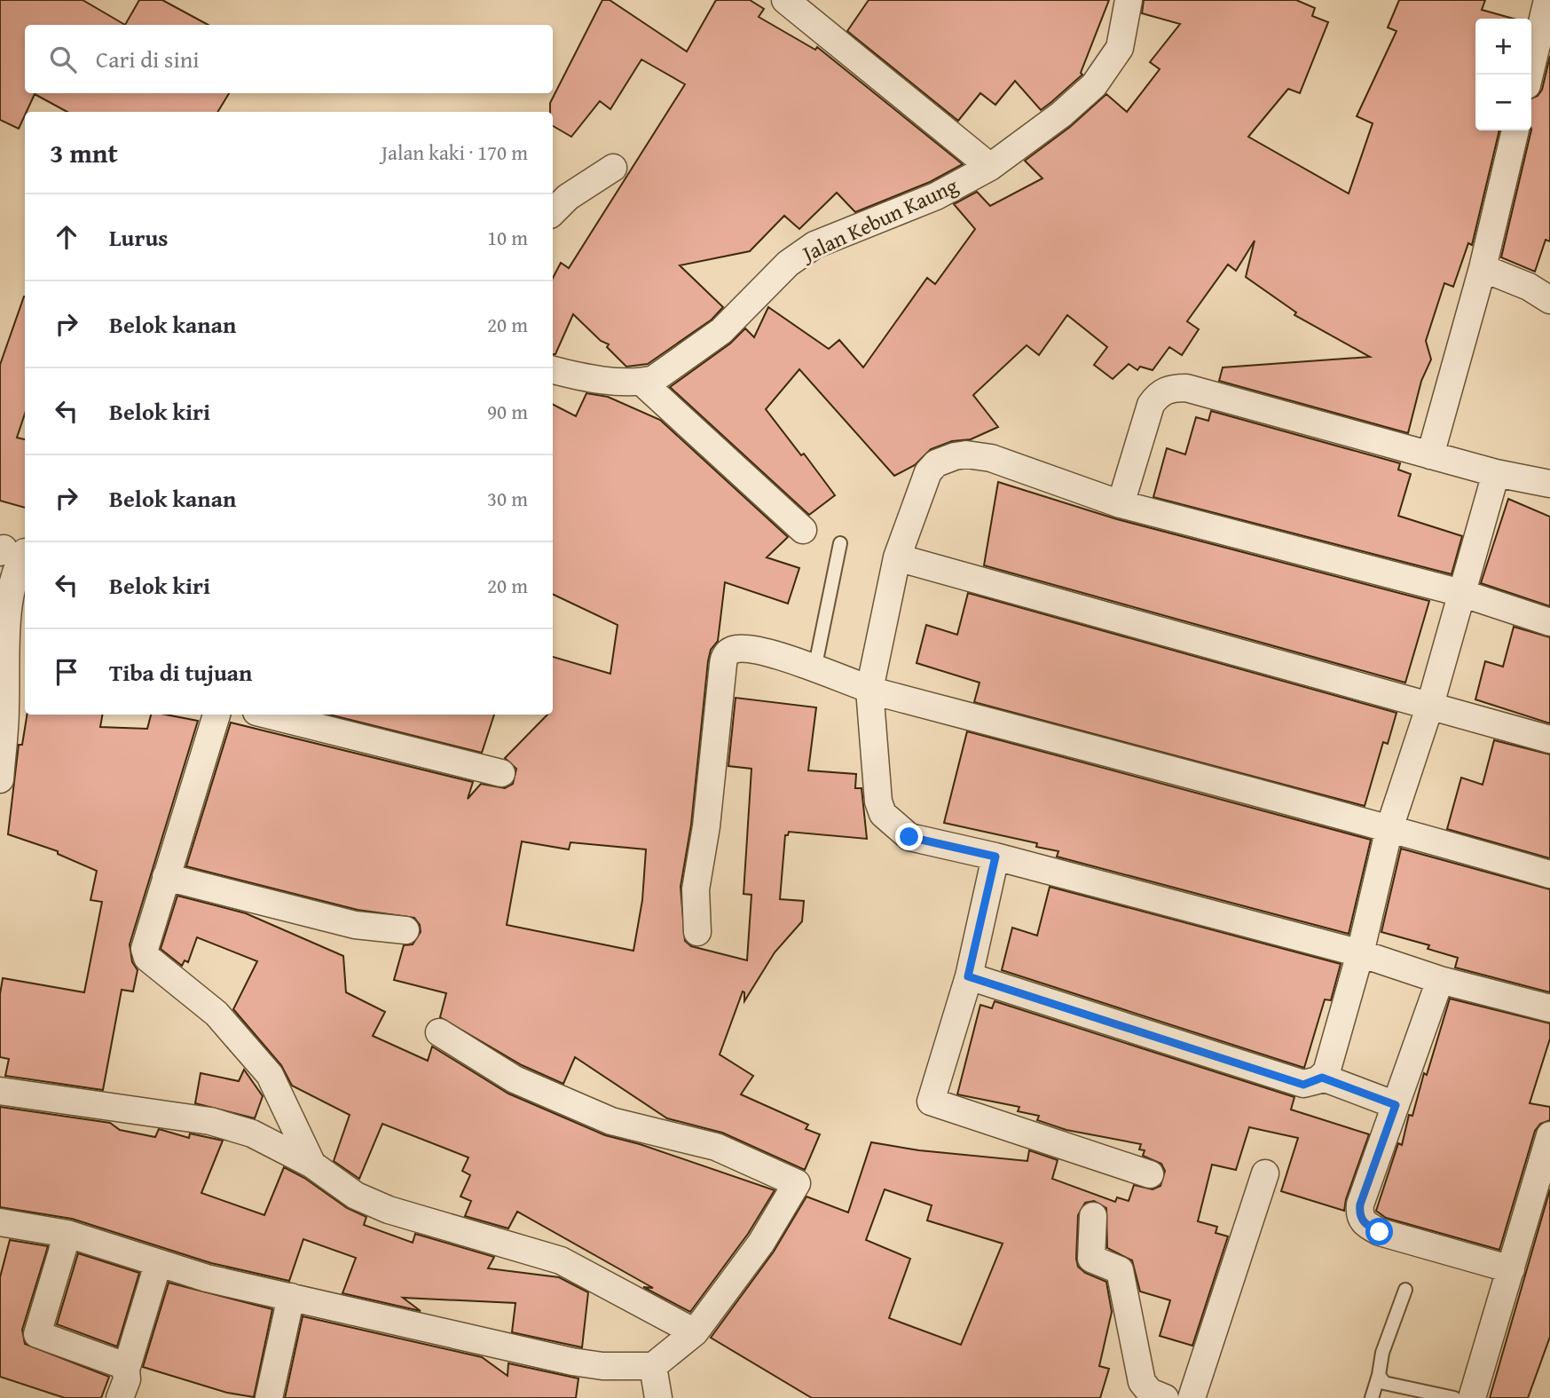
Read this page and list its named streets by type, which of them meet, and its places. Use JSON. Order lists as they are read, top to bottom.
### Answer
{
  "streets": {
    "street": ["Jalan Kebun Kaung"]
  },
  "page": {
    "map_buttons": ["+", "−"],
    "search": "Cari di sini",
    "heading": ["3 mnt", "Jalan kaki · 170 m"],
    "list": [
      ["Lurus", "10 m"],
      ["Belok kanan", "20 m"],
      ["Belok kiri", "90 m"],
      ["Belok kanan", "30 m"],
      ["Belok kiri", "20 m"],
      "Tiba di tujuan"
    ]
  }
}
